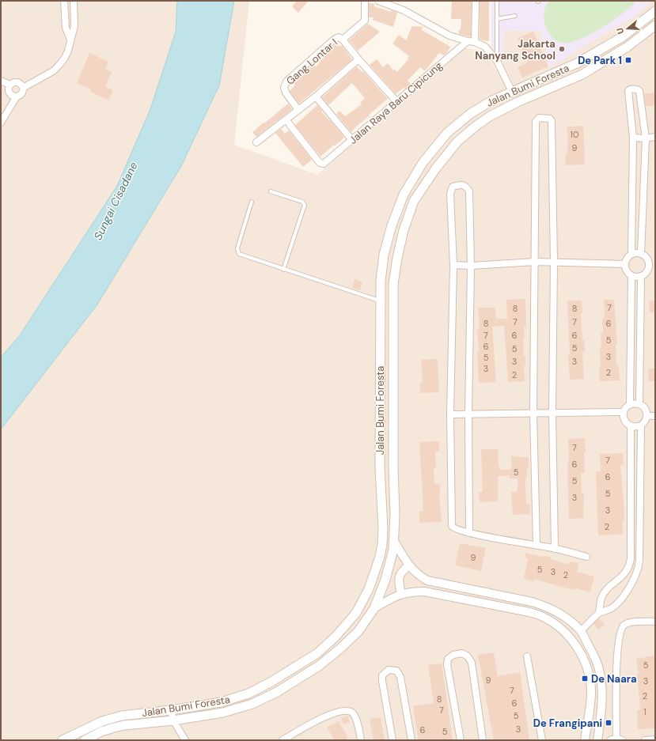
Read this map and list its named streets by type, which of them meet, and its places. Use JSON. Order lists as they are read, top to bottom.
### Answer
{
  "streets": {
    "main road": ["Jalan Bumi Foresta"],
    "street": ["Gang Lontar I", "Jalan Raya Baru Cipicung"]
  },
  "crossings": [
    ["Gang Lontar I", "Jalan Raya Baru Cipicung"]
  ],
  "water": ["Sungai Cisadane"],
  "places": {
    "other": ["Jakarta Nanyang School"],
    "transit": ["De Park 1", "De Naara", "De Frangipani"]
  },
  "house_numbers": [
    "10",
    "9",
    "7",
    "8",
    "8",
    "7",
    "7",
    "8",
    "6",
    "7",
    "6",
    "6",
    "5",
    "6",
    "5",
    "5",
    "3",
    "5",
    "3",
    "3",
    "3",
    "2",
    "2",
    "7",
    "7",
    "6",
    "5",
    "6",
    "5",
    "5",
    "3",
    "3",
    "2",
    "9",
    "5",
    "3",
    "2",
    "5",
    "9",
    "3",
    "7",
    "2",
    "8",
    "6",
    "7",
    "1",
    "5",
    "3",
    "6",
    "5"
  ],
  "north": "left"
}
